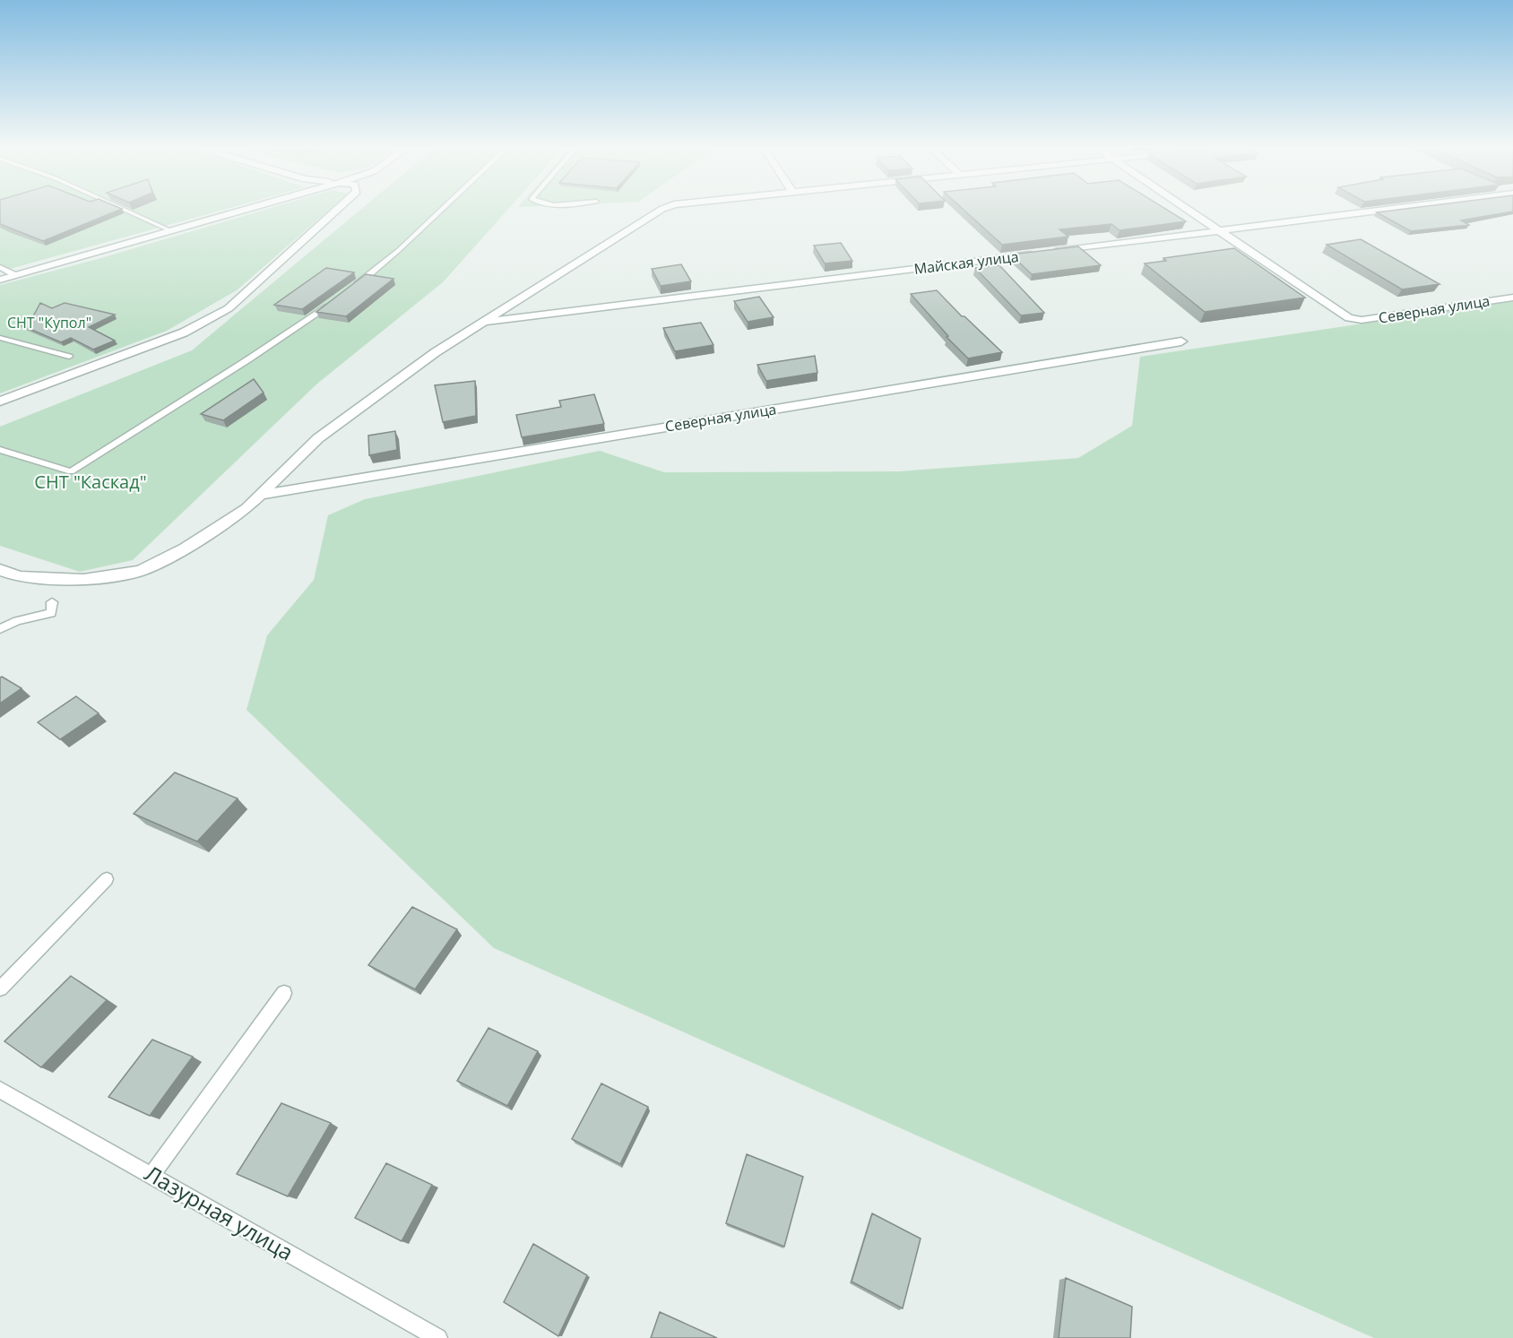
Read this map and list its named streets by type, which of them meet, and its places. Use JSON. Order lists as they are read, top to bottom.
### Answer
{
  "streets": {
    "street": ["Майская улица", "Северная улица"],
    "lane": ["Лазурная улица"]
  },
  "parks": ["СНТ \"Купол\"", "СНТ \"Каскад\""]
}
